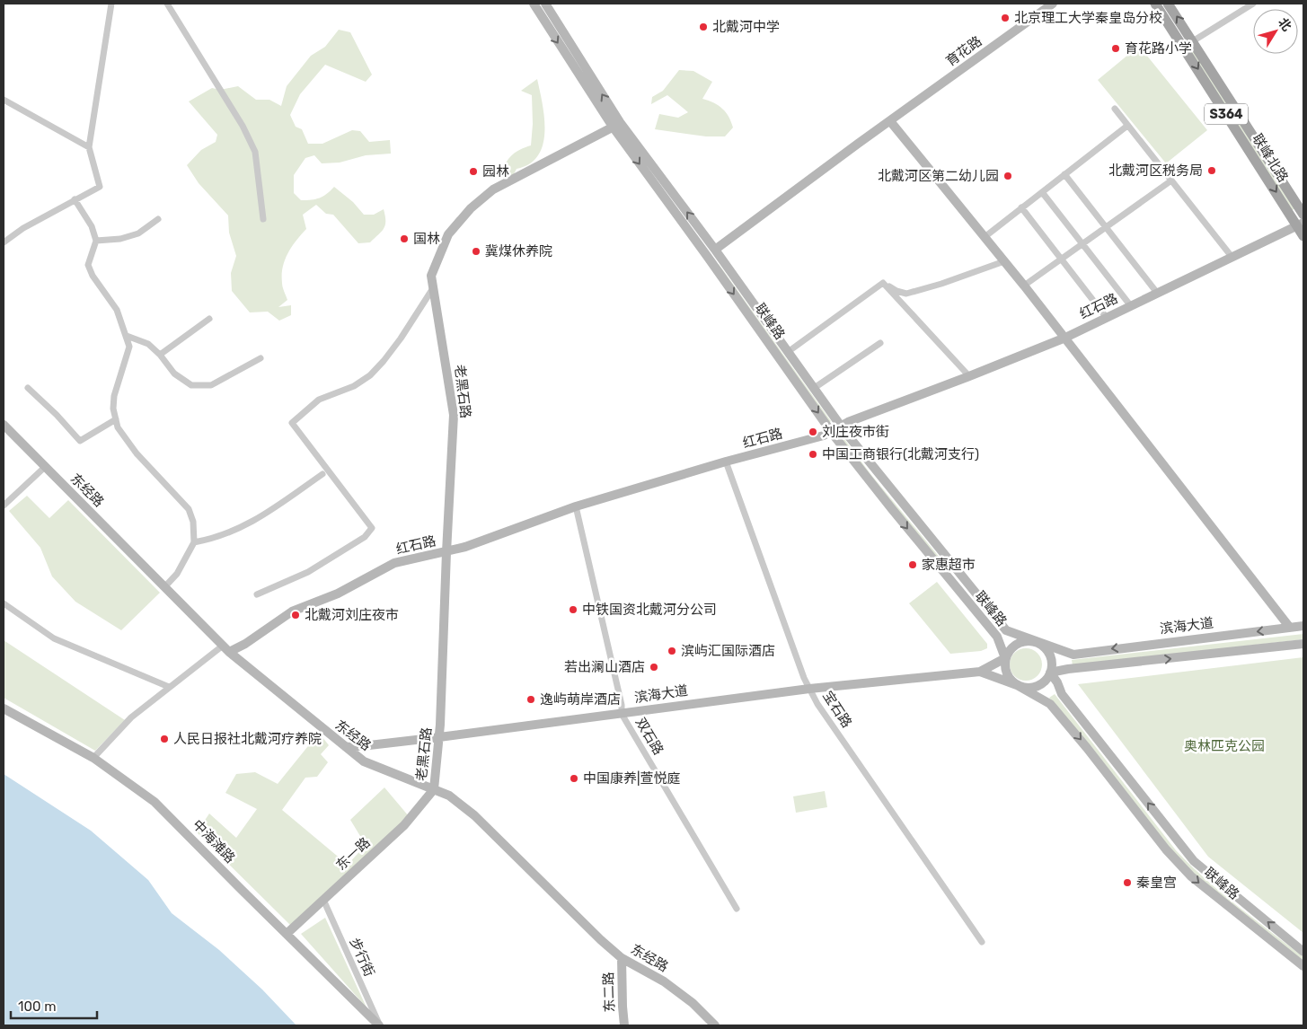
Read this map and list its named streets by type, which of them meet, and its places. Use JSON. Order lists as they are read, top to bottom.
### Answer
{
  "streets": {
    "main road": [
      "育花路",
      "S364",
      "联峰北路",
      "红石路",
      "联峰路",
      "老黑石路",
      "东经路",
      "滨海大道",
      "中海滩路",
      "东一路",
      "东二路"
    ],
    "street": ["宝石路", "双石路", "步行街"]
  },
  "crossings": [
    ["育花路", "联峰路"],
    ["联峰北路", "红石路"],
    ["红石路", "联峰路"],
    ["红石路", "老黑石路"],
    ["红石路", "东经路"],
    ["红石路", "宝石路"],
    ["红石路", "双石路"],
    ["联峰路", "老黑石路"],
    ["联峰路", "滨海大道"],
    ["老黑石路", "东经路"],
    ["老黑石路", "滨海大道"],
    ["老黑石路", "东一路"],
    ["东经路", "滨海大道"],
    ["东经路", "东一路"],
    ["东经路", "东二路"],
    ["滨海大道", "宝石路"],
    ["滨海大道", "双石路"],
    ["中海滩路", "东一路"],
    ["中海滩路", "步行街"],
    ["东一路", "步行街"]
  ],
  "parks": ["奥林匹克公园"],
  "places": [
    "北京理工大学秦皇岛分校",
    "北戴河中学",
    "育花路小学",
    "北戴河区税务局",
    "园林",
    "北戴河区第二幼儿园",
    "国林",
    "冀煤休养院",
    "刘庄夜市街",
    "中国工商银行(北戴河支行)",
    "家惠超市",
    "中铁国资北戴河分公司",
    "北戴河刘庄夜市",
    "滨屿汇国际酒店",
    "若出澜山酒店",
    "逸屿萌岸酒店",
    "人民日报社北戴河疗养院",
    "中国康养|萱悦庭",
    "秦皇宫"
  ],
  "scale_bar": "100 m",
  "north": "top right"
}
